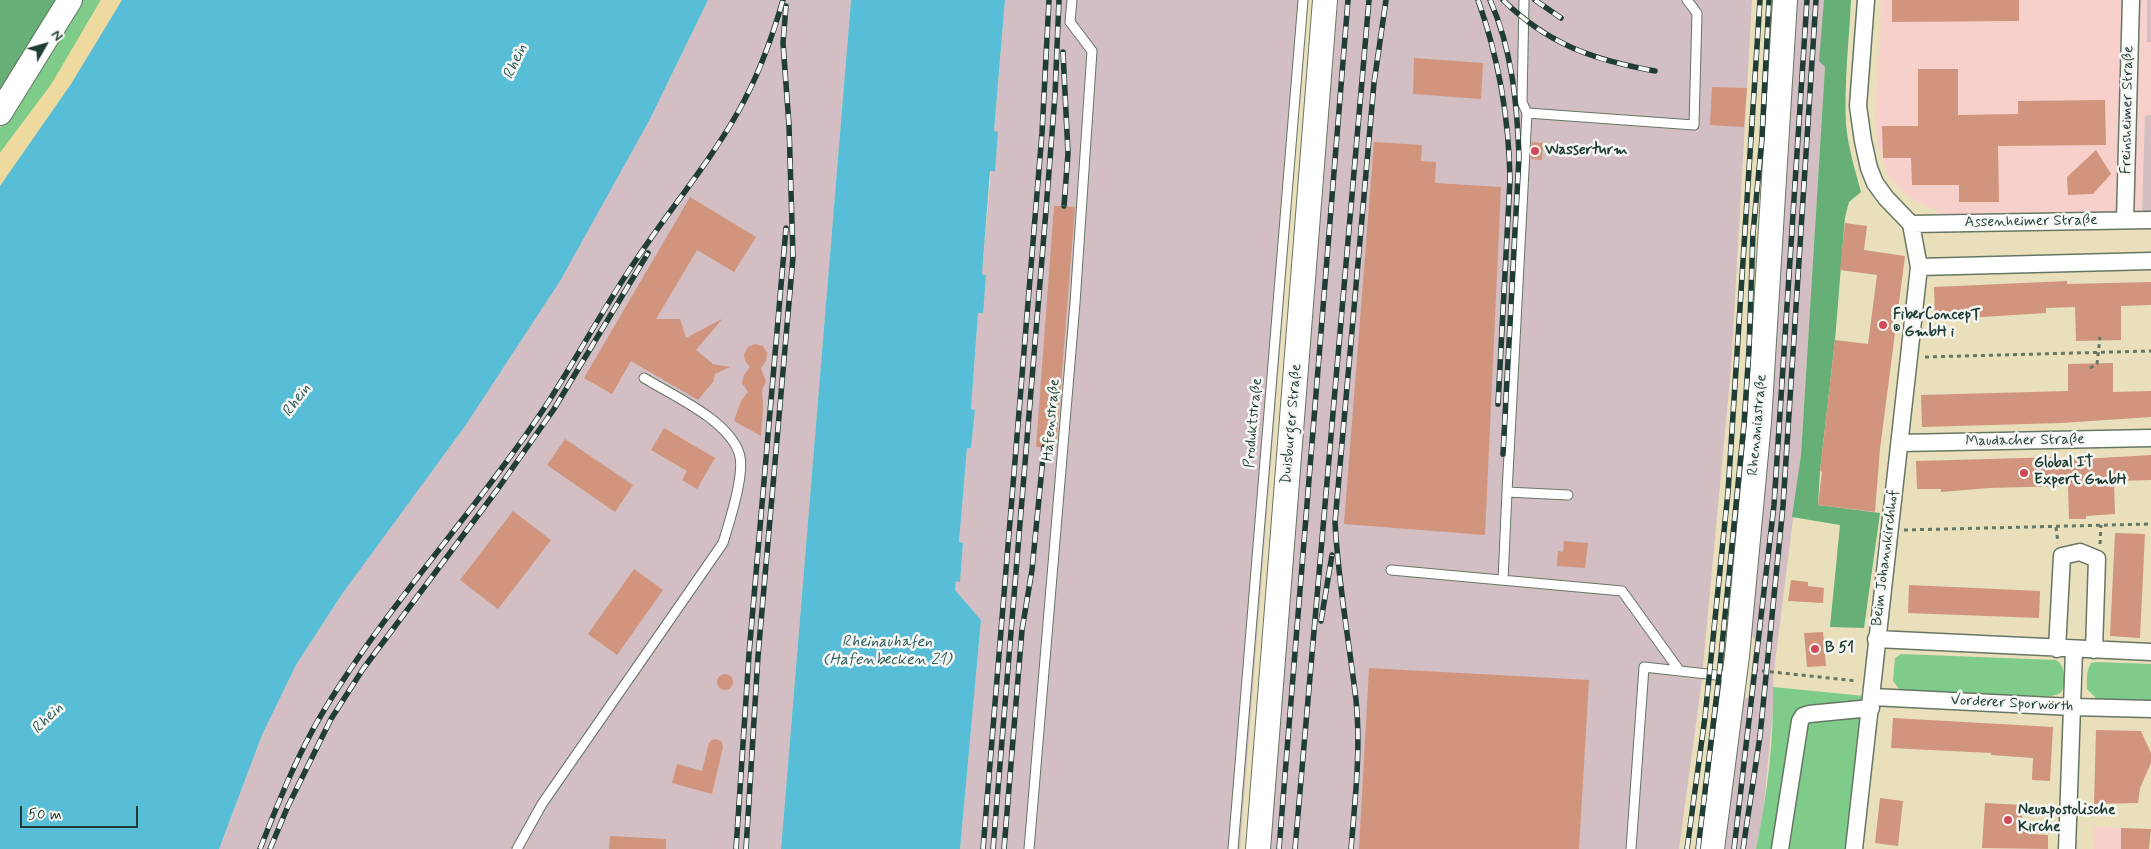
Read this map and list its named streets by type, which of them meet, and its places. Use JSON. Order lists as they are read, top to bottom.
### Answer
{
  "streets": {
    "street": [
      "Freinsheimer Straße",
      "Assenheimer Straße",
      "Duisburger Straße",
      "Rhenaniastraße",
      "Maudacher Straße",
      "Beim Johannkirchhof",
      "Vorderer Sporwörth"
    ],
    "lane": ["Hafenstraße", "Produktstraße"]
  },
  "crossings": [
    ["Freinsheimer Straße", "Assenheimer Straße"],
    ["Assenheimer Straße", "Beim Johannkirchhof"],
    ["Maudacher Straße", "Beim Johannkirchhof"],
    ["Beim Johannkirchhof", "Vorderer Sporwörth"]
  ],
  "water": ["Rhein", "Rheinauhafen (Hafenbecken 21)"],
  "places": [
    "Wasserturm",
    "FiberConcepT ® GmbH i",
    "Global IT Expert GmbH",
    "B 51",
    "Neuapostolische Kirche"
  ],
  "scale_bar": "50 m",
  "north": "top right"
}
